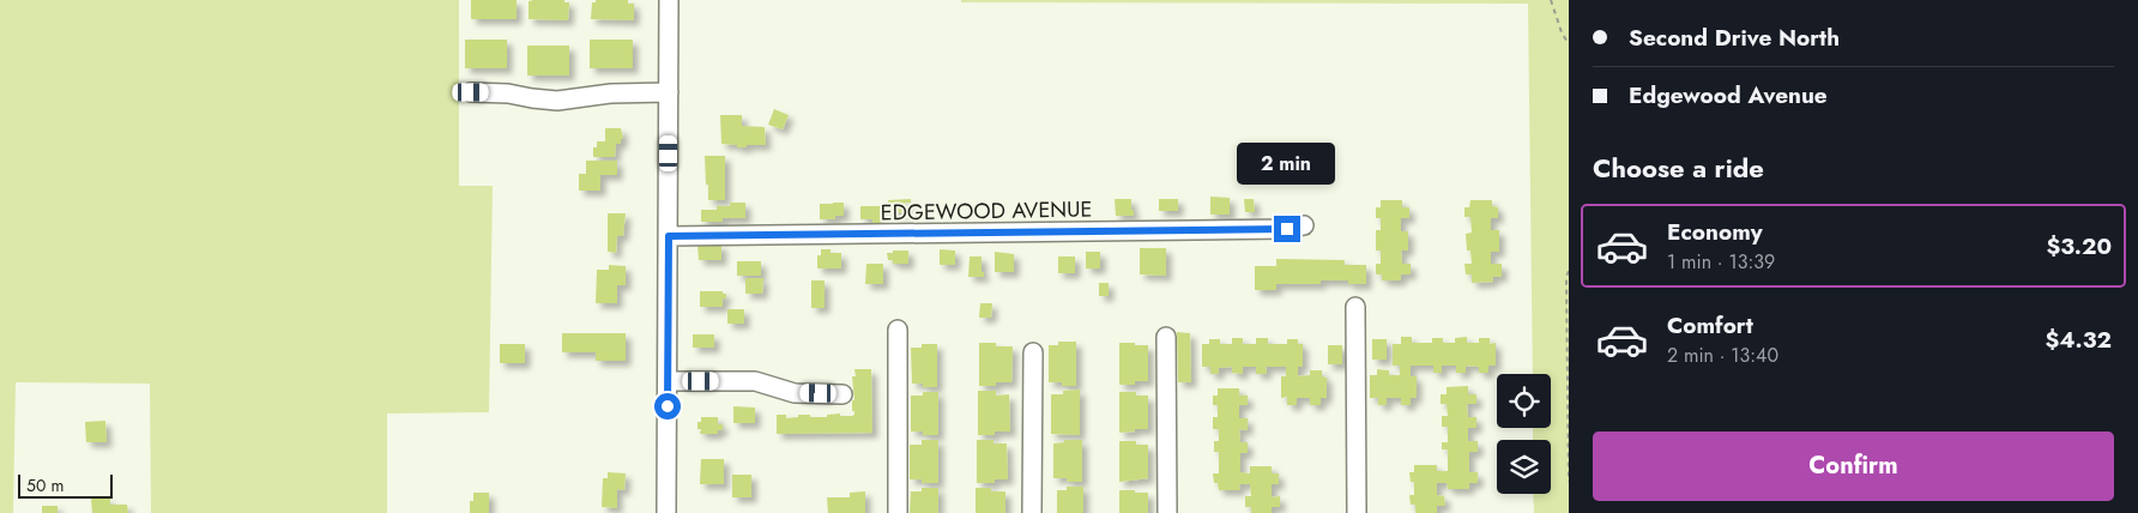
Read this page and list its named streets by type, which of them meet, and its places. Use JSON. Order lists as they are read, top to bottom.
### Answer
{
  "streets": {
    "street": ["EDGEWOOD AVENUE"]
  },
  "scale_bar": "50 m",
  "page": {
    "banner": ["Second Drive North", "Edgewood Avenue"],
    "heading": "Choose a ride",
    "bubble": "2 min",
    "list": [
      {
        "name": "Economy",
        "note": "1 min · 13:39",
        "value": "$3.20"
      },
      {
        "name": "Comfort",
        "note": "2 min · 13:40",
        "value": "$4.32"
      }
    ],
    "buttons": "Confirm",
    "scale": "50 m"
  }
}
